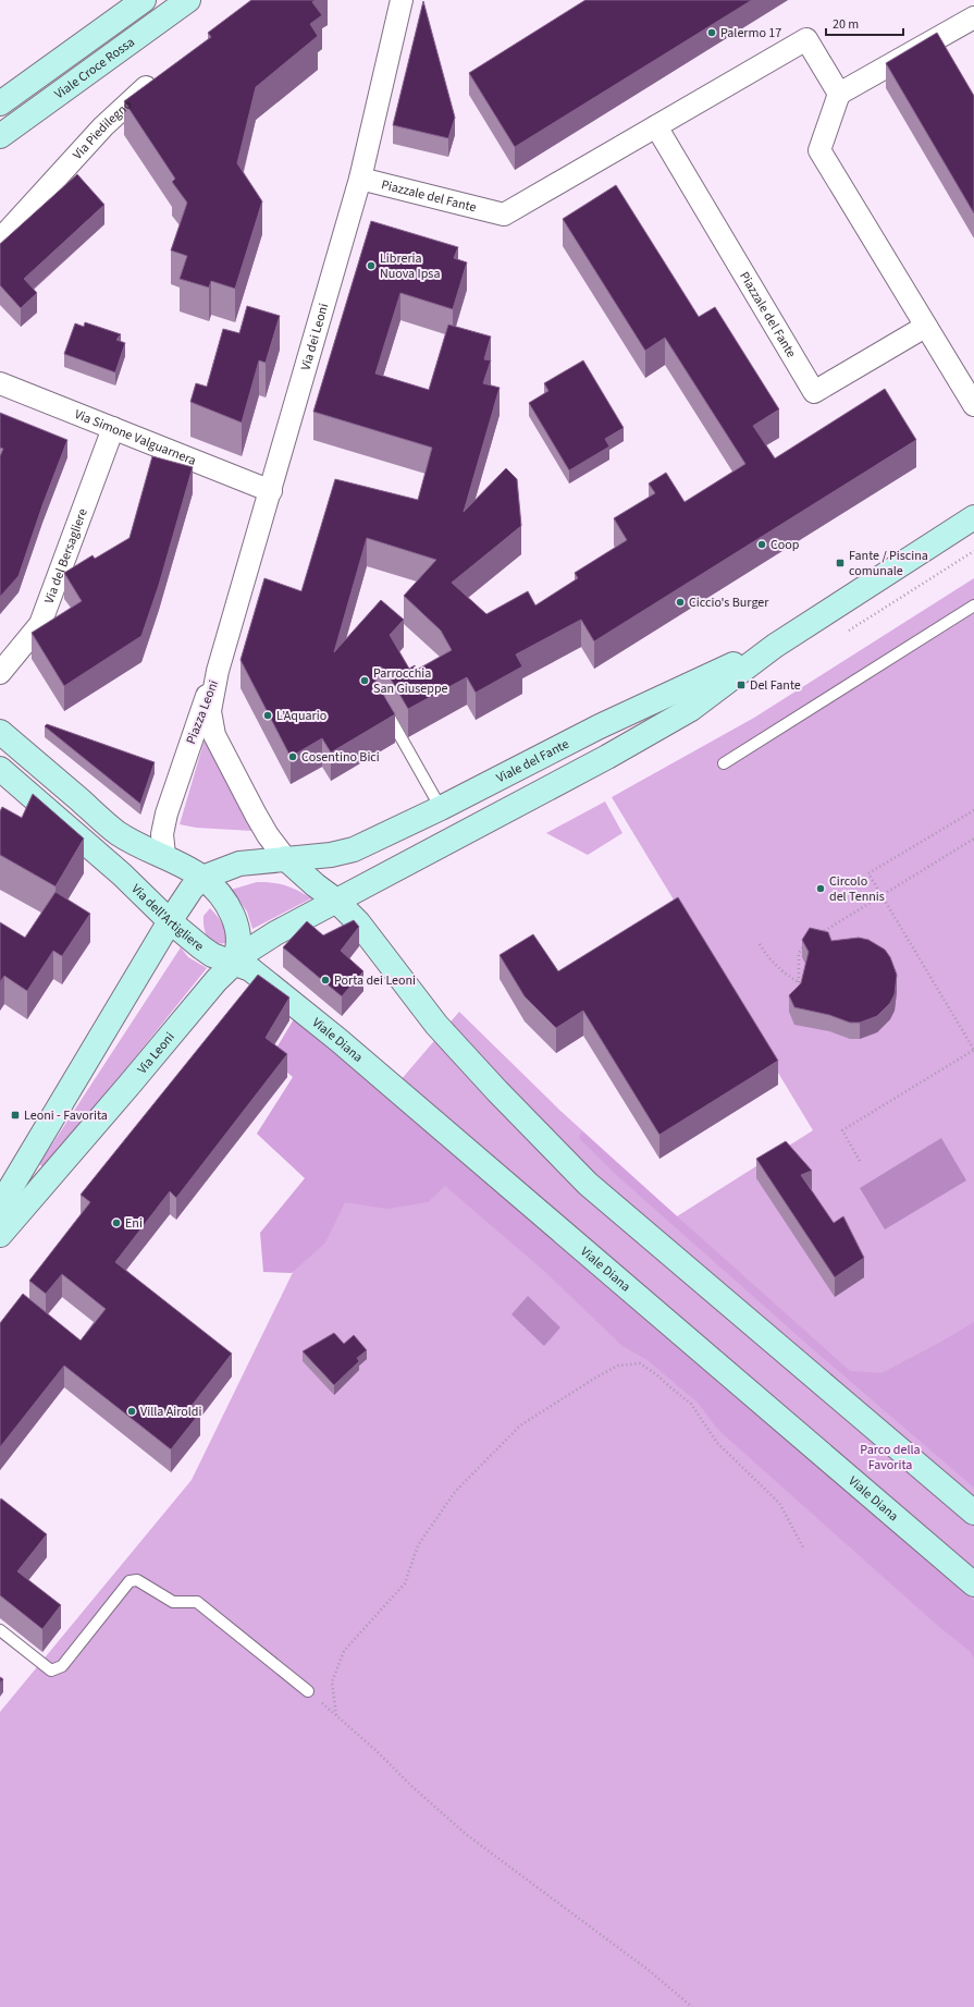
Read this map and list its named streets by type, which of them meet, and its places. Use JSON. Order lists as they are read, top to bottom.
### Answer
{
  "streets": {
    "street": [
      "Viale Croce Rossa",
      "Via Piedilegno",
      "Piazzale del Fante",
      "Via dei Leoni",
      "Via Simone Valguarnera",
      "Via del Bersagliere",
      "Piazza Leoni",
      "Viale del Fante",
      "Via dell'Artigliere",
      "Viale Diana",
      "Via Leoni"
    ]
  },
  "crossings": [
    ["Piazzale del Fante", "Via dei Leoni"],
    ["Via dei Leoni", "Via Simone Valguarnera"],
    ["Via dei Leoni", "Piazza Leoni"],
    ["Via Simone Valguarnera", "Via del Bersagliere"],
    ["Piazza Leoni", "Viale del Fante"],
    ["Viale del Fante", "Via Leoni"],
    ["Via dell'Artigliere", "Viale Diana"],
    ["Via dell'Artigliere", "Via Leoni"],
    ["Viale Diana", "Via Leoni"]
  ],
  "parks": ["Parco della Favorita"],
  "places": {
    "other": [
      "Palermo 17",
      "Libreria Nuova Ipsa",
      "Coop",
      "Ciccio's Burger",
      "Parrocchia San Giuseppe",
      "L’Aquario",
      "Cosentino Bici",
      "Circolo del Tennis",
      "Porta dei Leoni",
      "Eni",
      "Villa Airoldi"
    ],
    "transit": ["Fante / Piscina comunale", "Del Fante", "Leoni - Favorita"]
  },
  "scale_bar": "20 m"
}
